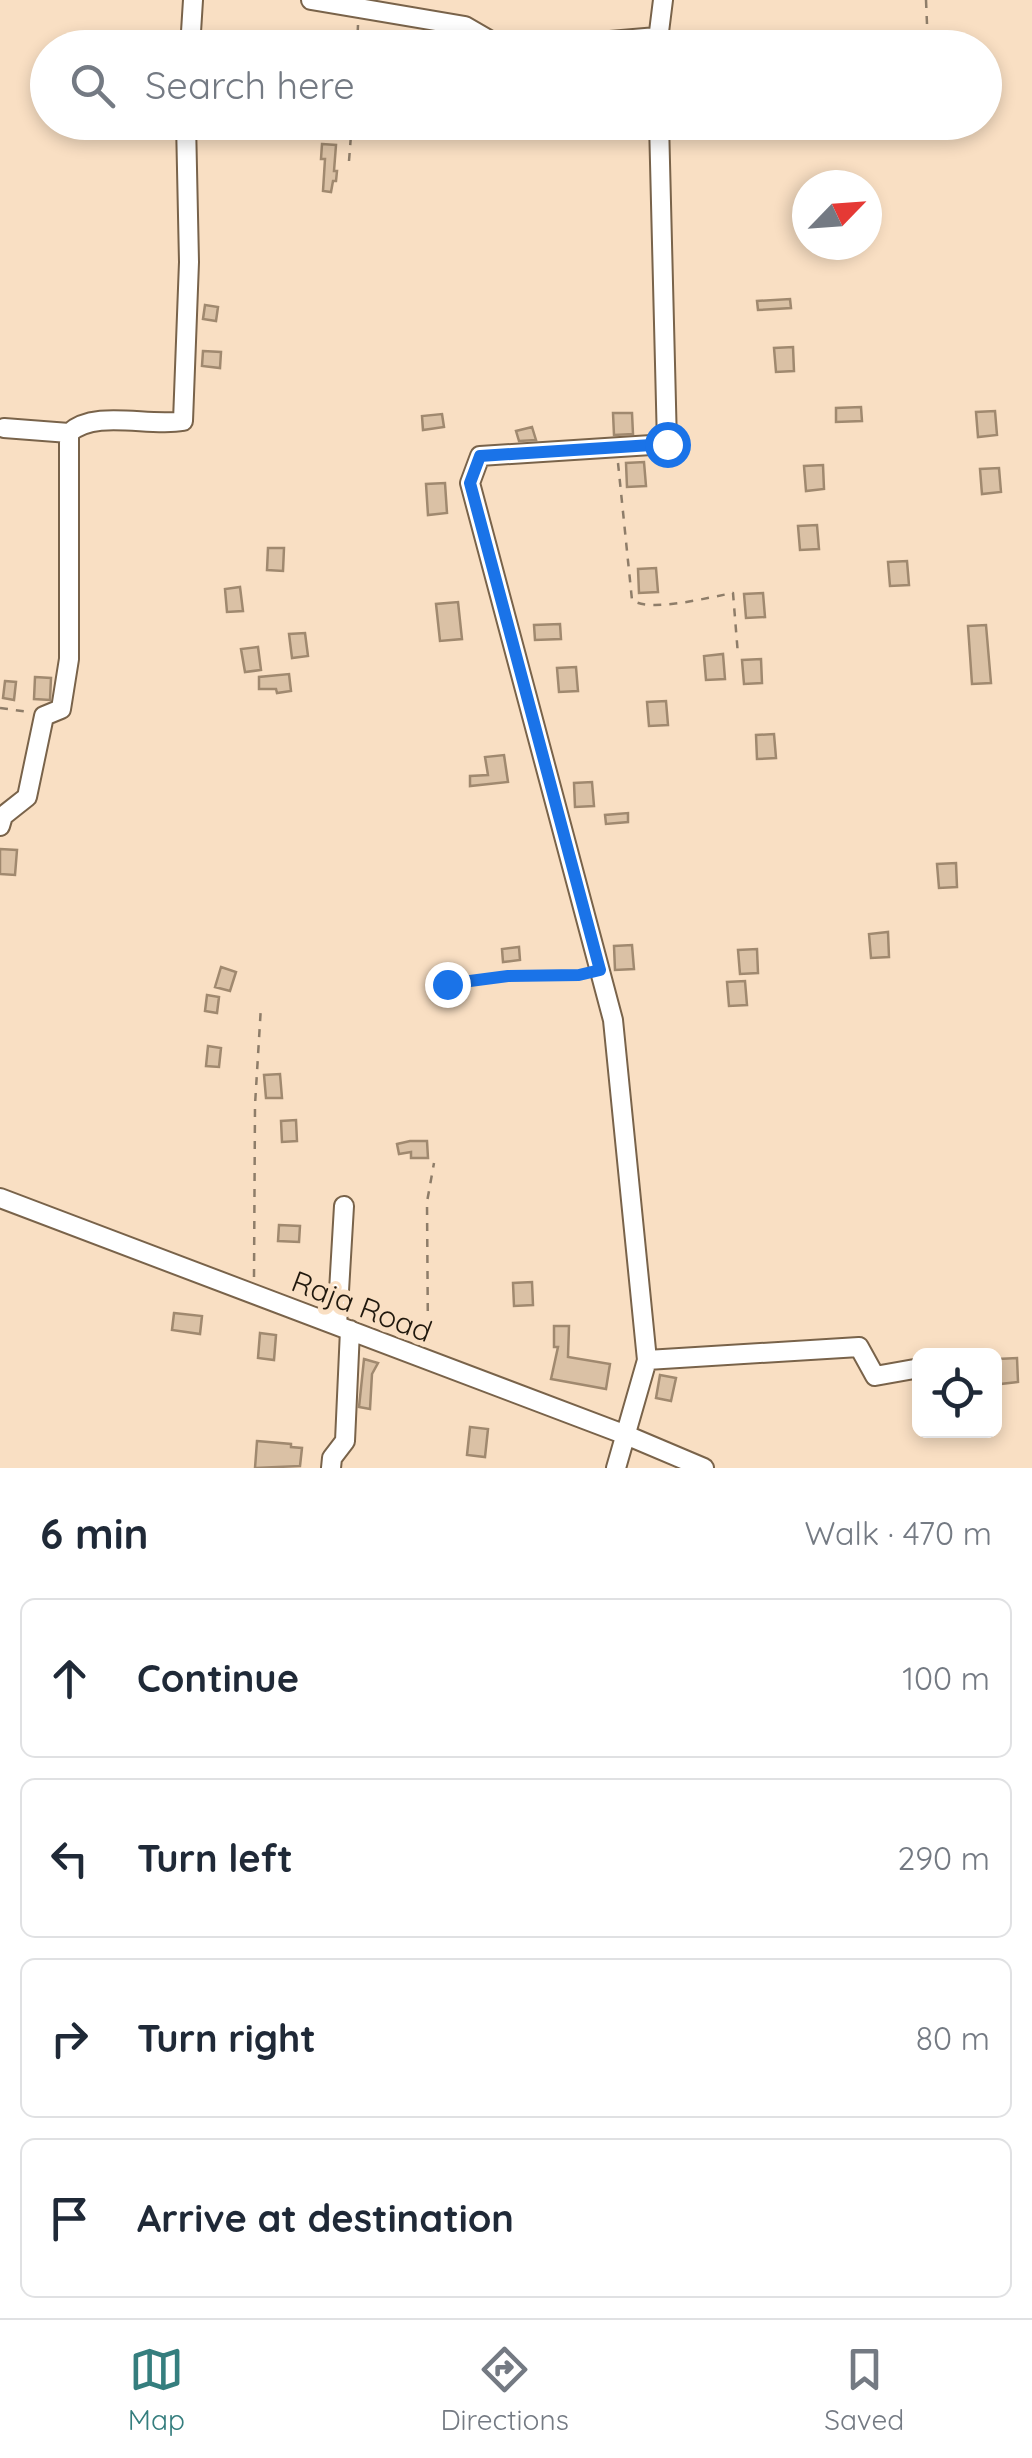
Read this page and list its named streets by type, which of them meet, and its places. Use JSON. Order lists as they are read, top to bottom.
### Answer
{
  "streets": {
    "street": ["Raja Road"]
  },
  "north": "top right",
  "page": {
    "search": "Search here",
    "heading": ["6 min", "Walk · 470 m"],
    "list": [
      ["Continue", "100 m"],
      ["Turn left", "290 m"],
      ["Turn right", "80 m"],
      "Arrive at destination"
    ],
    "nav": ["Map", "Directions", "Saved"]
  }
}
